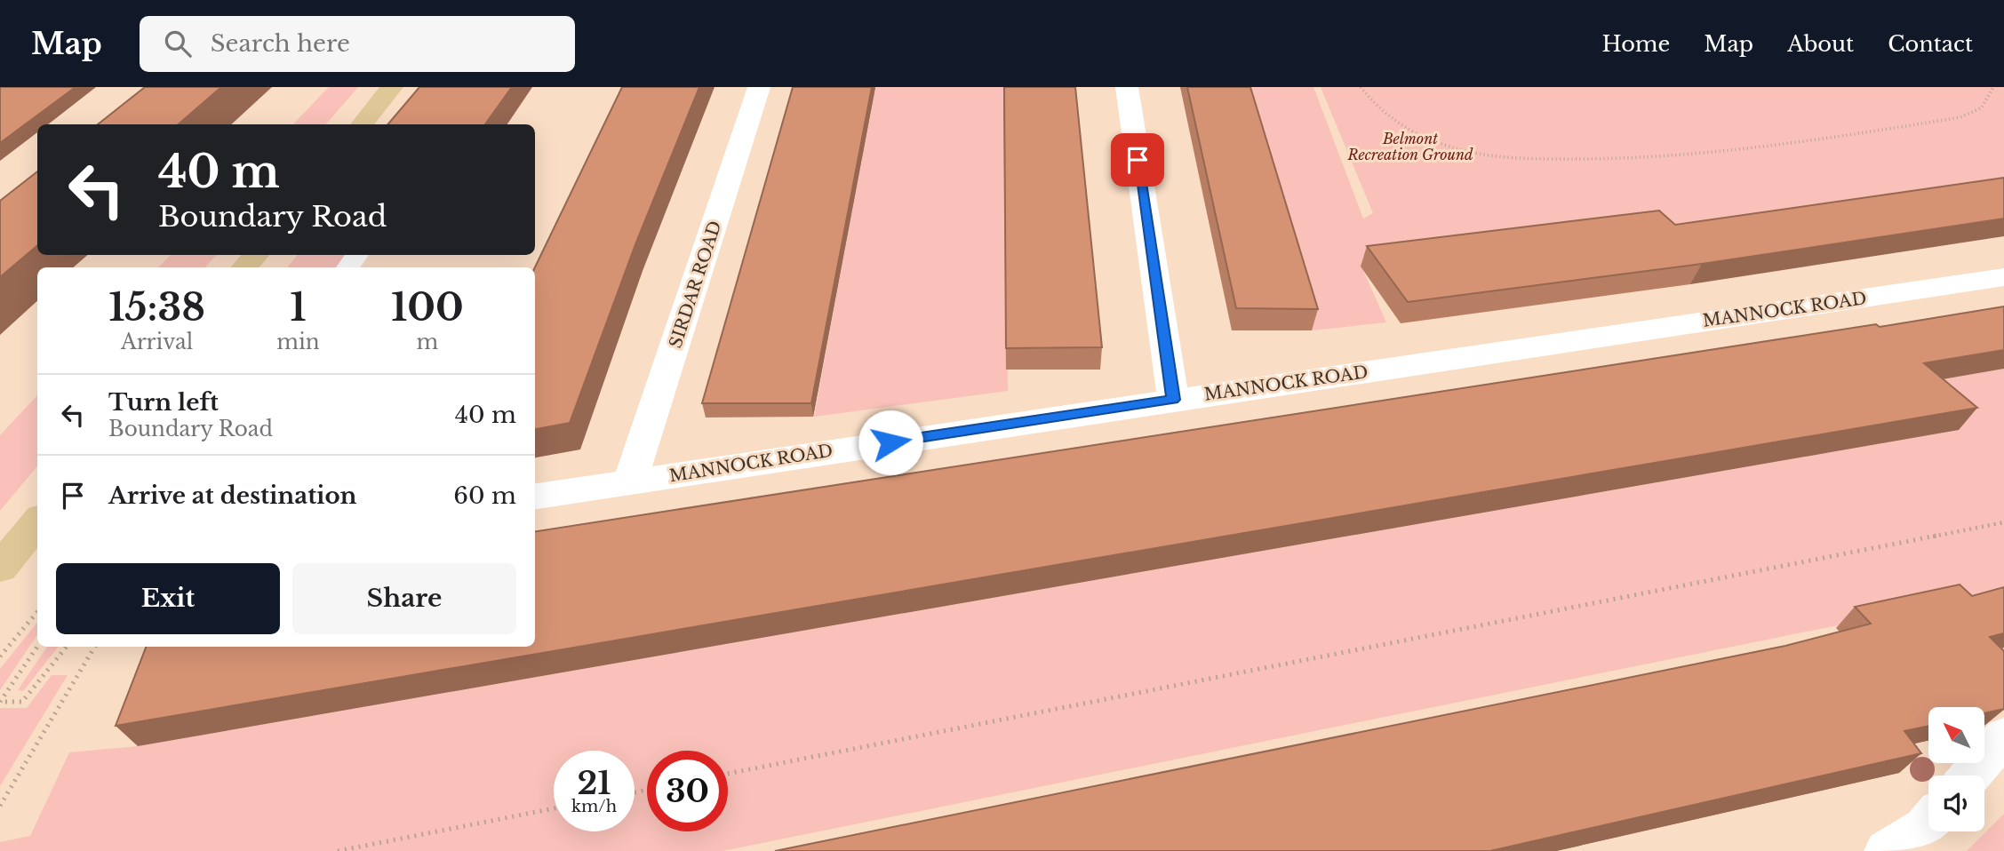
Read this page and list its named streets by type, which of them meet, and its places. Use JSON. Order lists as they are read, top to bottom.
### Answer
{
  "streets": {
    "street": ["SIRDAR ROAD", "MANNOCK ROAD"]
  },
  "crossings": [
    ["SIRDAR ROAD", "MANNOCK ROAD"]
  ],
  "parks": ["Belmont Recreation Ground"],
  "north": "top left",
  "page": {
    "header": "Map",
    "search": "Search here",
    "nav": [
      "Home",
      "Map",
      "About",
      "Contact"
    ],
    "turn": ["40 m", "Boundary Road"],
    "eta": [
      "15:38",
      "Arrival",
      "1",
      "min",
      "100",
      "m"
    ],
    "list": [
      {
        "name": "Turn left",
        "note": "Boundary Road",
        "value": "40 m"
      },
      {
        "name": "Arrive at destination",
        "value": "60 m"
      }
    ],
    "buttons": ["Exit", "Share"],
    "speed": "21 km/h",
    "limit": "30"
  }
}
